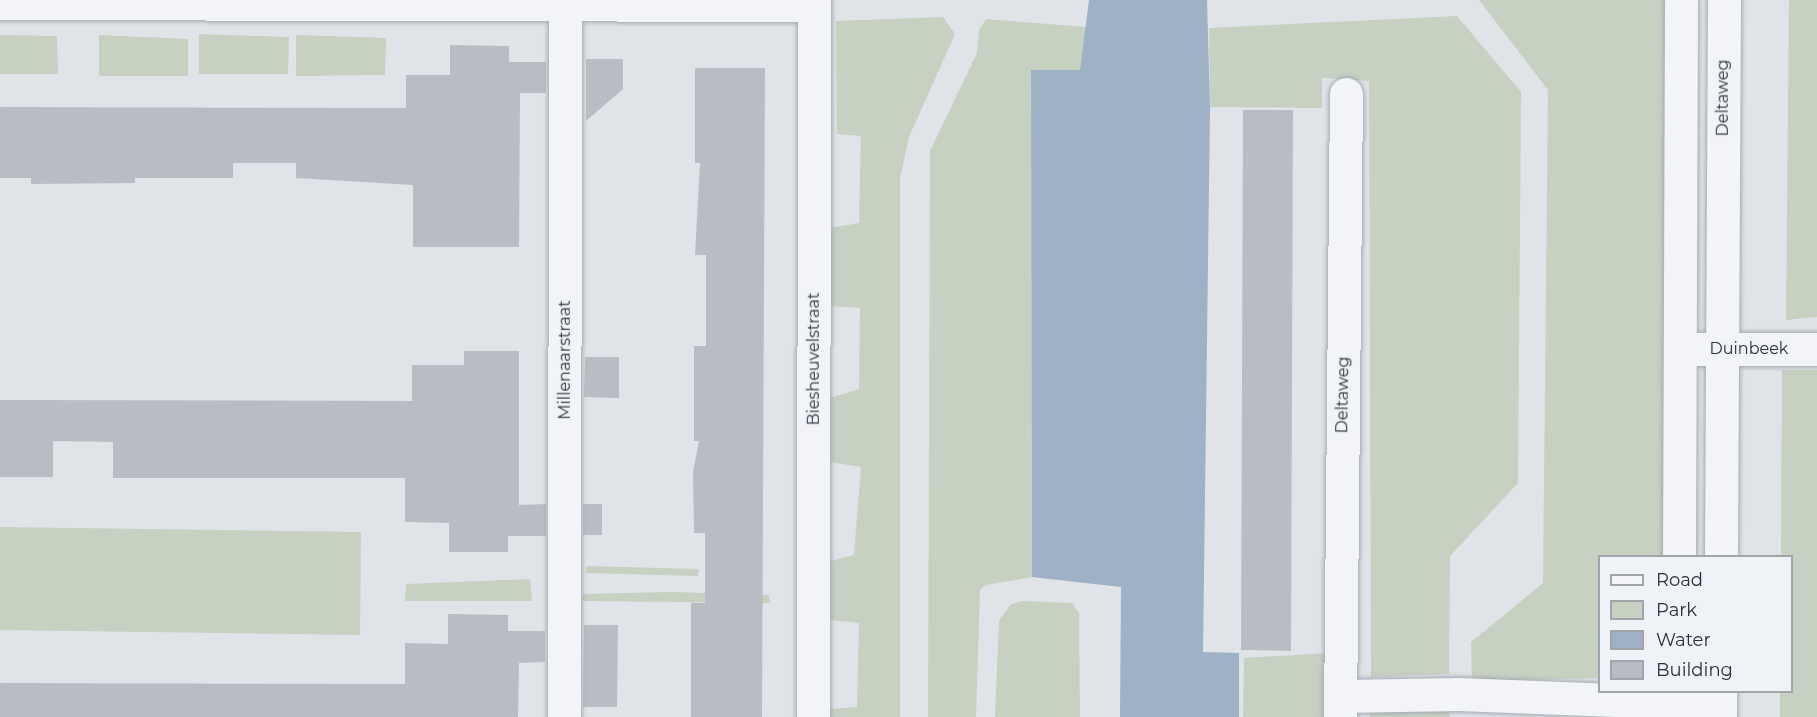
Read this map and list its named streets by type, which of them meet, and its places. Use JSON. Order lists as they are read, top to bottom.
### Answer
{
  "streets": {
    "street": [
      "Deltaweg",
      "Duinbeek",
      "Biesheuvelstraat",
      "Millenaarstraat"
    ]
  },
  "crossings": [
    ["Deltaweg", "Duinbeek"]
  ],
  "legend": [
    "Road",
    "Park",
    "Water",
    "Building"
  ]
}
